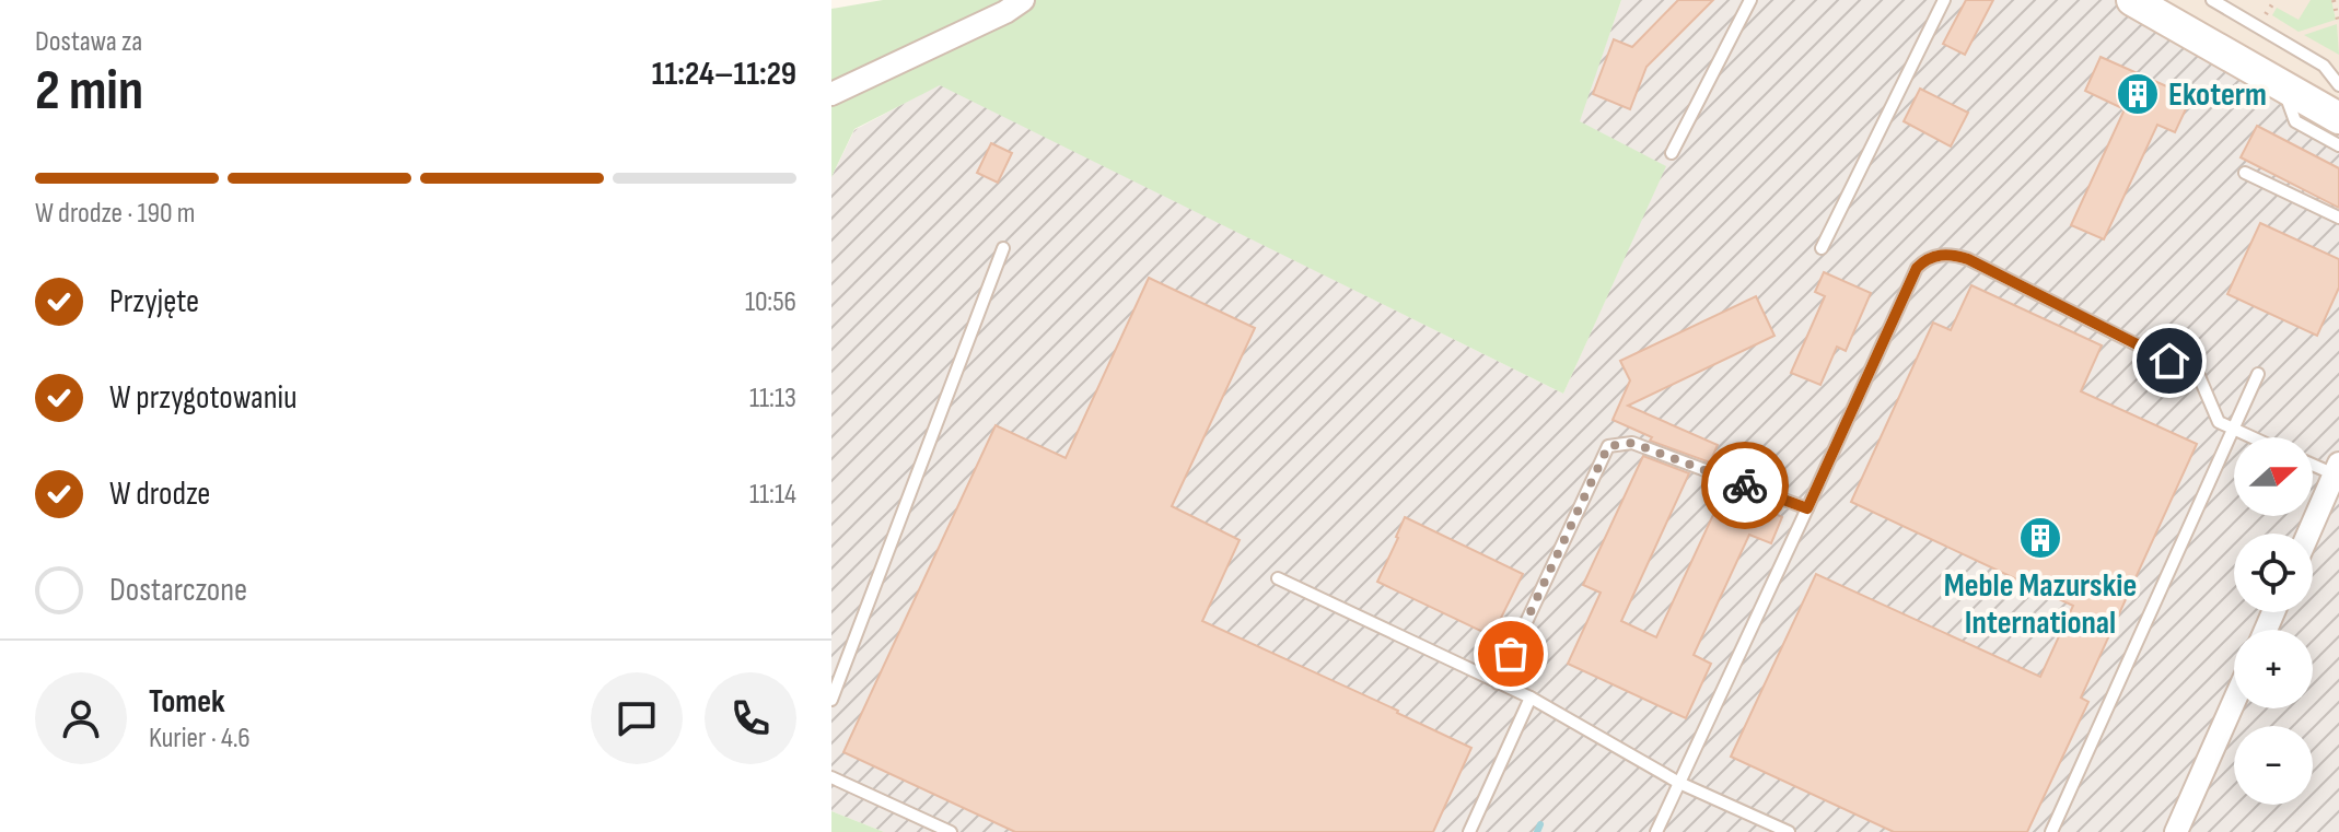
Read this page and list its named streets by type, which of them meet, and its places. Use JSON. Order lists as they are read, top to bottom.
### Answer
{
  "places": {
    "building": ["Ekoterm", "Meble Mazurskie International"]
  },
  "north": "right",
  "page": {
    "heading": ["2 min", "Dostawa za", "11:24–11:29"],
    "panel": ["Tomek", "Kurier · 4.6"],
    "bar": "W drodze · 190 m",
    "list": [
      ["Przyjęte", "10:56"],
      ["W przygotowaniu", "11:13"],
      ["W drodze", "11:14"],
      "Dostarczone"
    ],
    "map_buttons": ["+", "−"]
  }
}
